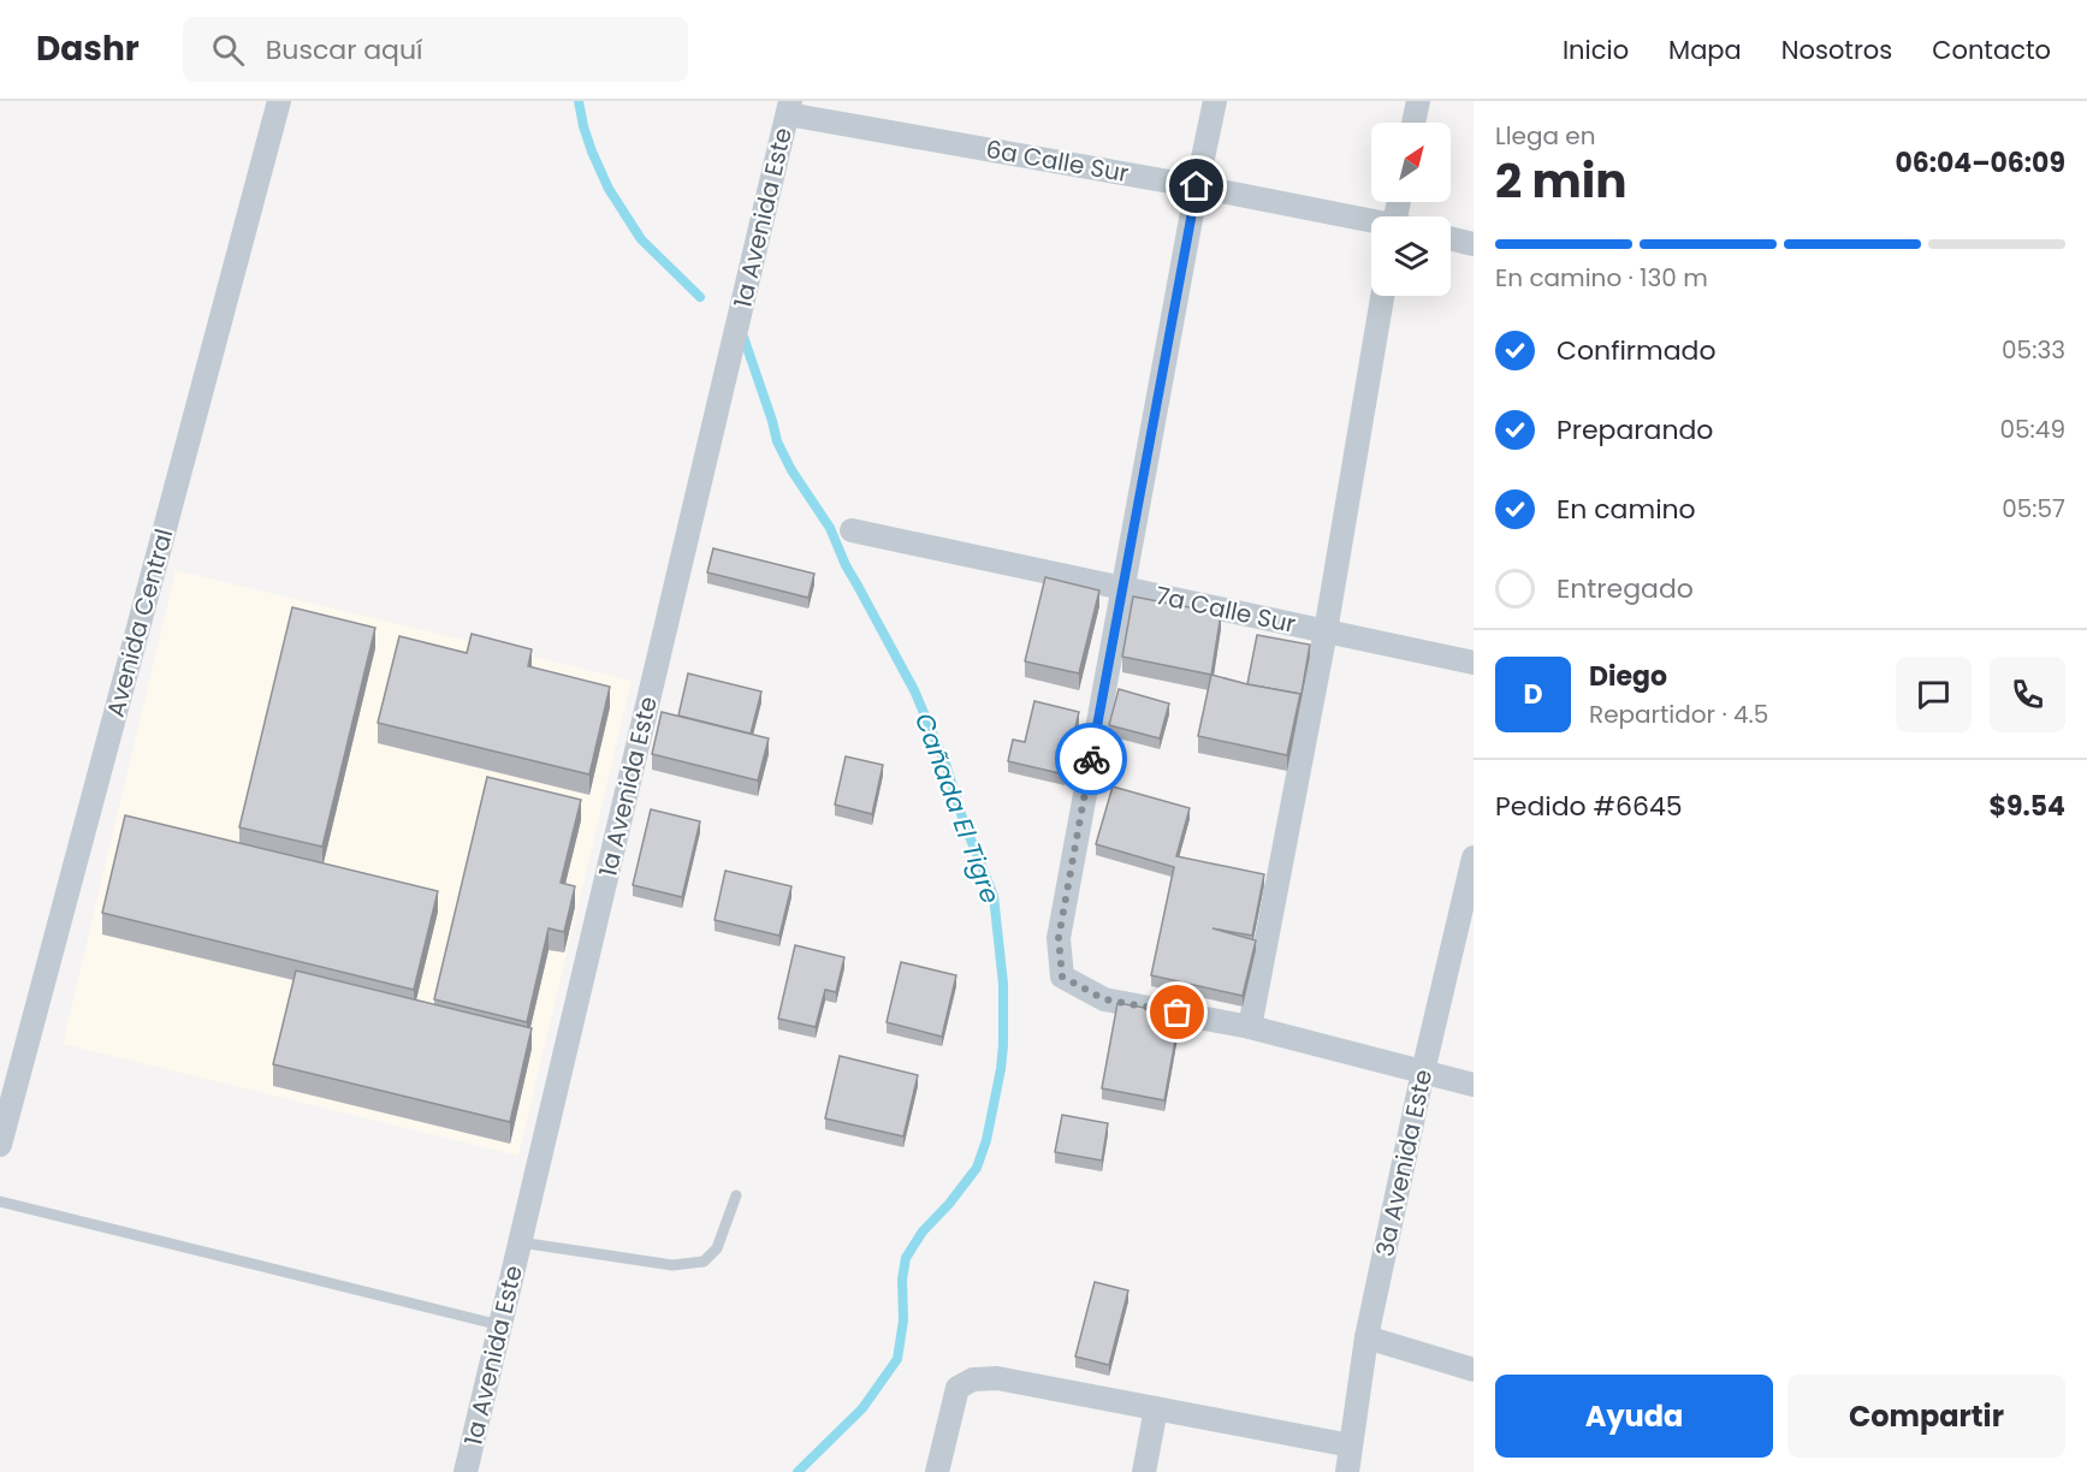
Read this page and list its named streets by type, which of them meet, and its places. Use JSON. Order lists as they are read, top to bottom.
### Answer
{
  "streets": {
    "street": [
      "6a Calle Sur",
      "1a Avenida Este",
      "7a Calle Sur",
      "Avenida Central",
      "3a Avenida Este"
    ]
  },
  "crossings": [
    ["6a Calle Sur", "1a Avenida Este"]
  ],
  "water": ["Cañada El Tigre"],
  "north": "top right",
  "page": {
    "header": "Dashr",
    "search": "Buscar aquí",
    "nav": [
      "Inicio",
      "Mapa",
      "Nosotros",
      "Contacto"
    ],
    "heading": ["2 min", "Llega en", "06:04–06:09"],
    "panel": [
      "Diego",
      "Repartidor · 4.5",
      "Pedido #6645",
      "$9.54"
    ],
    "bar": "En camino · 130 m",
    "list": [
      ["Confirmado", "05:33"],
      ["Preparando", "05:49"],
      ["En camino", "05:57"],
      "Entregado"
    ],
    "round": "D",
    "buttons": ["Ayuda", "Compartir"]
  }
}
